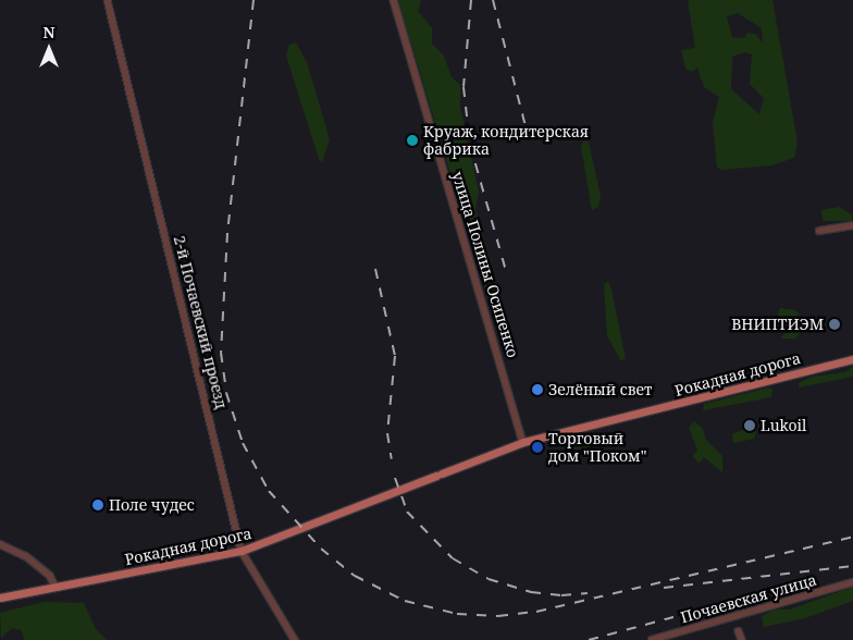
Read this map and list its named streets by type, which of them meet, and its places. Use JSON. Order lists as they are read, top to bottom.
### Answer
{
  "streets": {
    "main road": ["Рокадная дорога"],
    "street": ["улица Полины Осипенко", "2-й Почаевский проезд", "Почаевская улица"]
  },
  "crossings": [
    ["улица Полины Осипенко", "Рокадная дорога"],
    ["2-й Почаевский проезд", "Рокадная дорога"]
  ],
  "places": [
    "Круаж, кондитерская фабрика",
    "ВНИПТИЭМ",
    "Зелёный свет",
    "Lukoil",
    "Торговый дом \"Поком\"",
    "Поле чудес"
  ],
  "north": "top"
}
